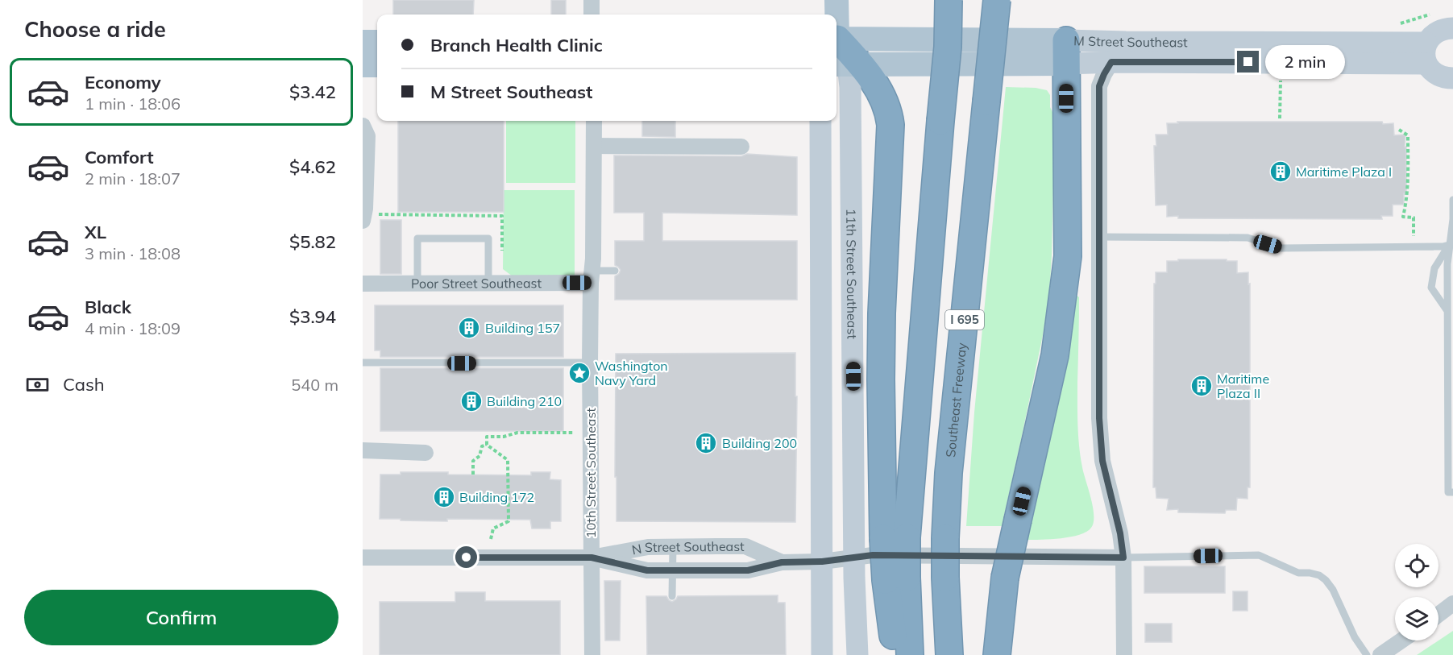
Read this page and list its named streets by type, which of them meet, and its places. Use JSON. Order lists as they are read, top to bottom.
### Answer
{
  "streets": {
    "highway": ["I 695", "Southeast Freeway"],
    "main road": ["M Street Southeast", "11th Street Southeast"],
    "street": ["Poor Street Southeast", "10th Street Southeast", "N Street Southeast"]
  },
  "crossings": [
    ["M Street Southeast", "11th Street Southeast"],
    ["11th Street Southeast", "N Street Southeast"],
    ["Poor Street Southeast", "10th Street Southeast"],
    ["10th Street Southeast", "N Street Southeast"]
  ],
  "places": {
    "building": [
      "Maritime Plaza I",
      "Building 157",
      "Maritime Plaza II",
      "Building 210",
      "Building 200",
      "Building 172"
    ],
    "place": ["Washington Navy Yard"]
  },
  "page": {
    "heading": "Choose a ride",
    "banner": ["Branch Health Clinic", "M Street Southeast"],
    "bubble": "2 min",
    "list": [
      {
        "name": "Economy",
        "note": "1 min · 18:06",
        "value": "$3.42"
      },
      {
        "name": "Comfort",
        "note": "2 min · 18:07",
        "value": "$4.62"
      },
      {
        "name": "XL",
        "note": "3 min · 18:08",
        "value": "$5.82"
      },
      {
        "name": "Black",
        "note": "4 min · 18:09",
        "value": "$3.94"
      }
    ],
    "pay": ["Cash", "540 m"],
    "buttons": "Confirm"
  }
}
